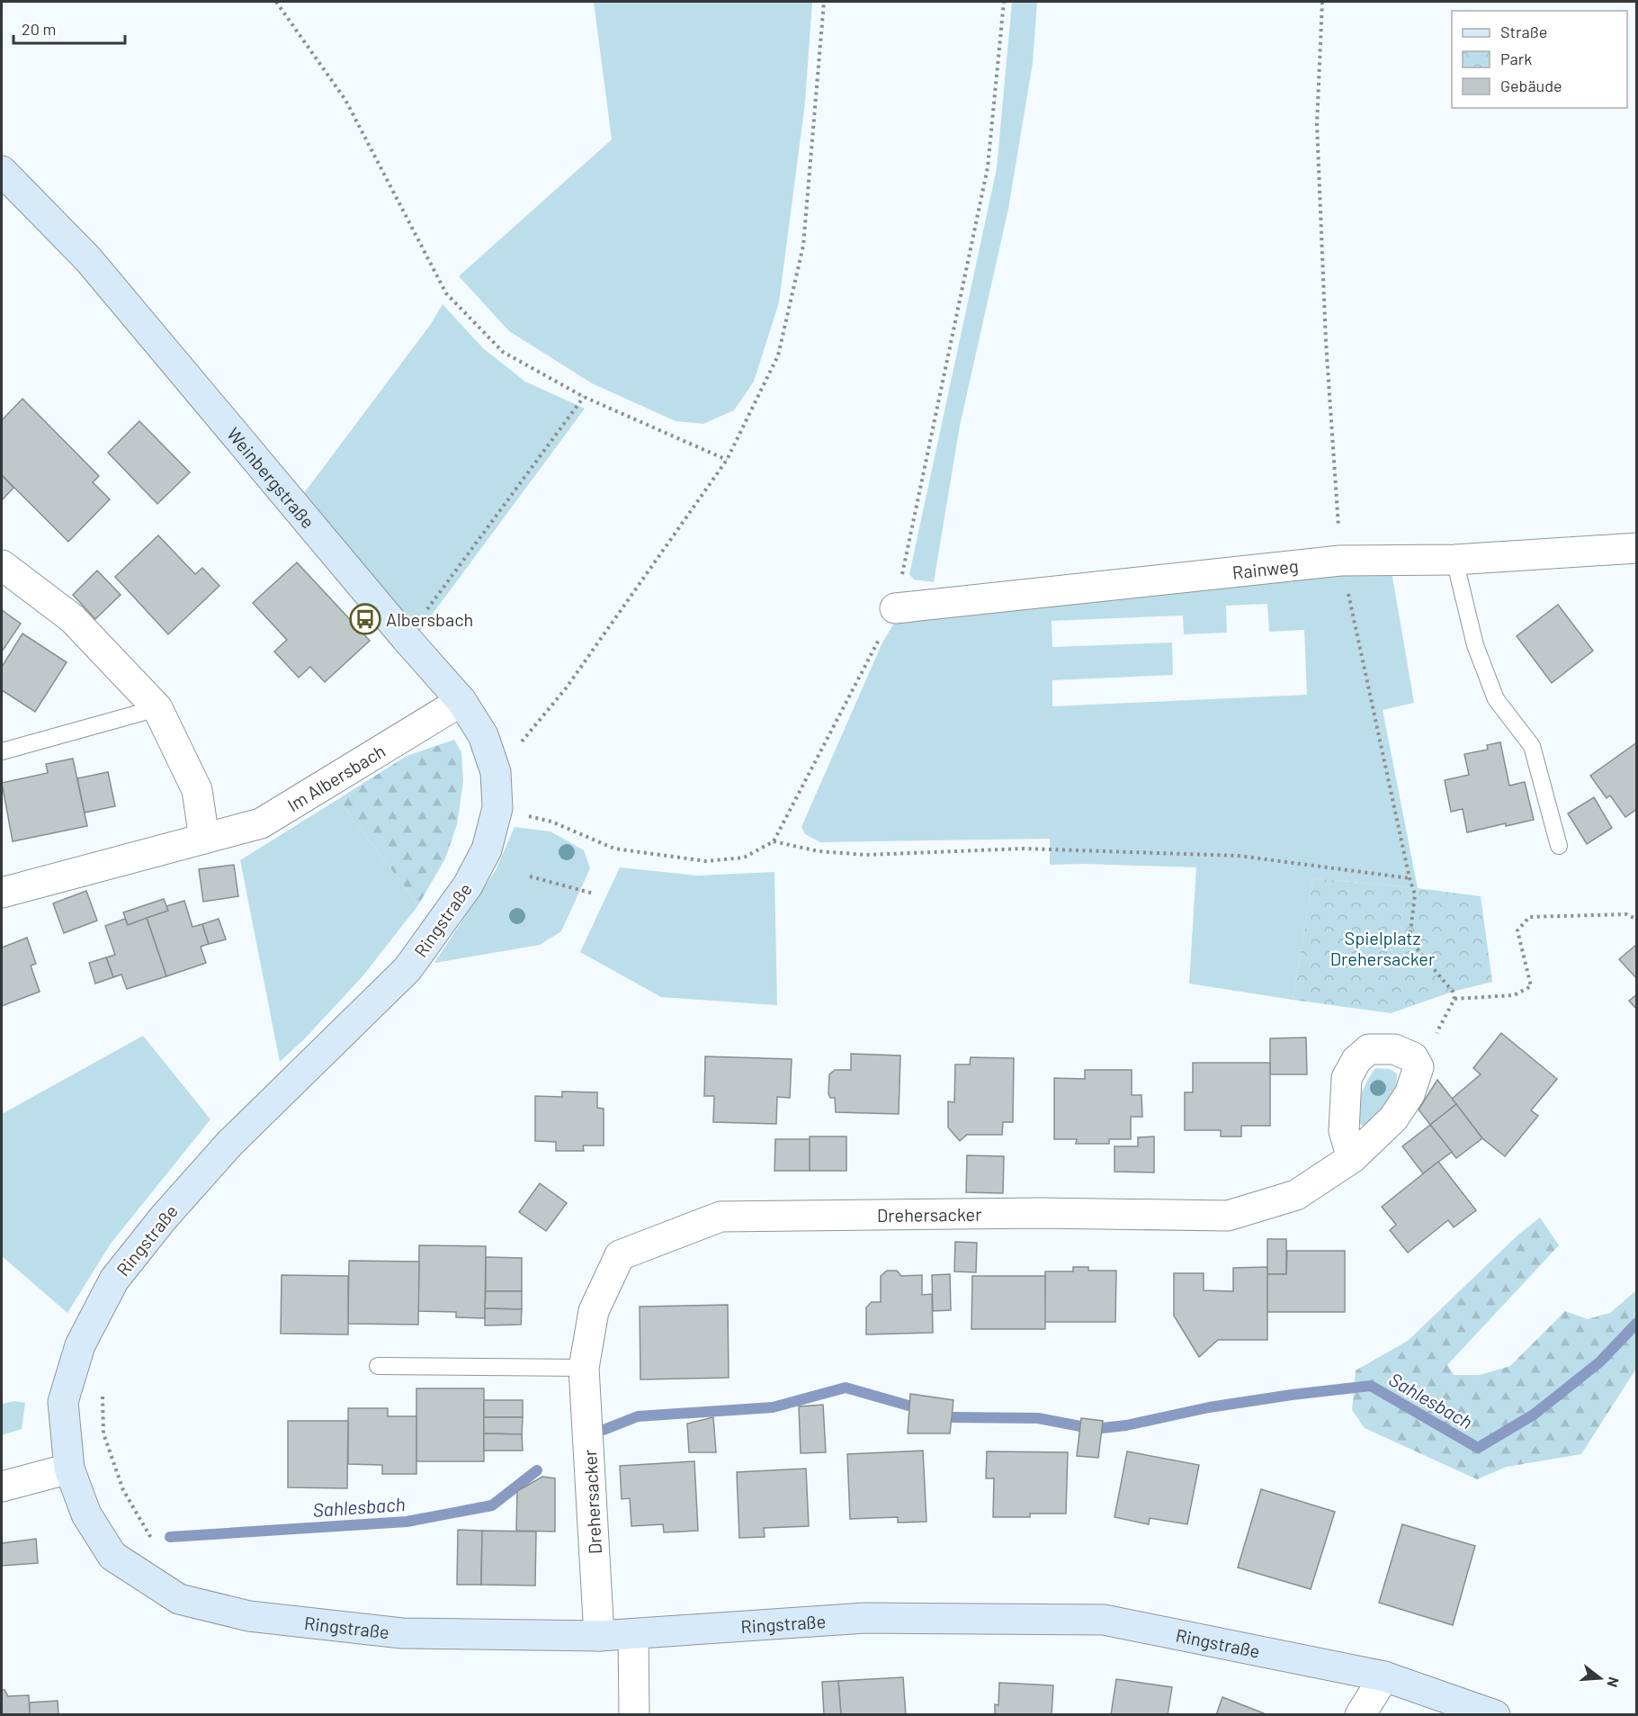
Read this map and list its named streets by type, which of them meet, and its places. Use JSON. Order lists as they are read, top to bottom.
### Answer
{
  "streets": {
    "street": [
      "Weinbergstraße",
      "Rainweg",
      "Im Albersbach",
      "Ringstraße",
      "Drehersacker"
    ]
  },
  "crossings": [
    ["Weinbergstraße", "Im Albersbach"],
    ["Weinbergstraße", "Ringstraße"],
    ["Ringstraße", "Drehersacker"]
  ],
  "water": ["Sahlesbach"],
  "parks": ["Spielplatz Drehersacker"],
  "places": {
    "bus stop": ["Albersbach"]
  },
  "legend": ["Straße", "Park", "Gebäude"],
  "scale_bar": "20 m",
  "north": "right"
}
